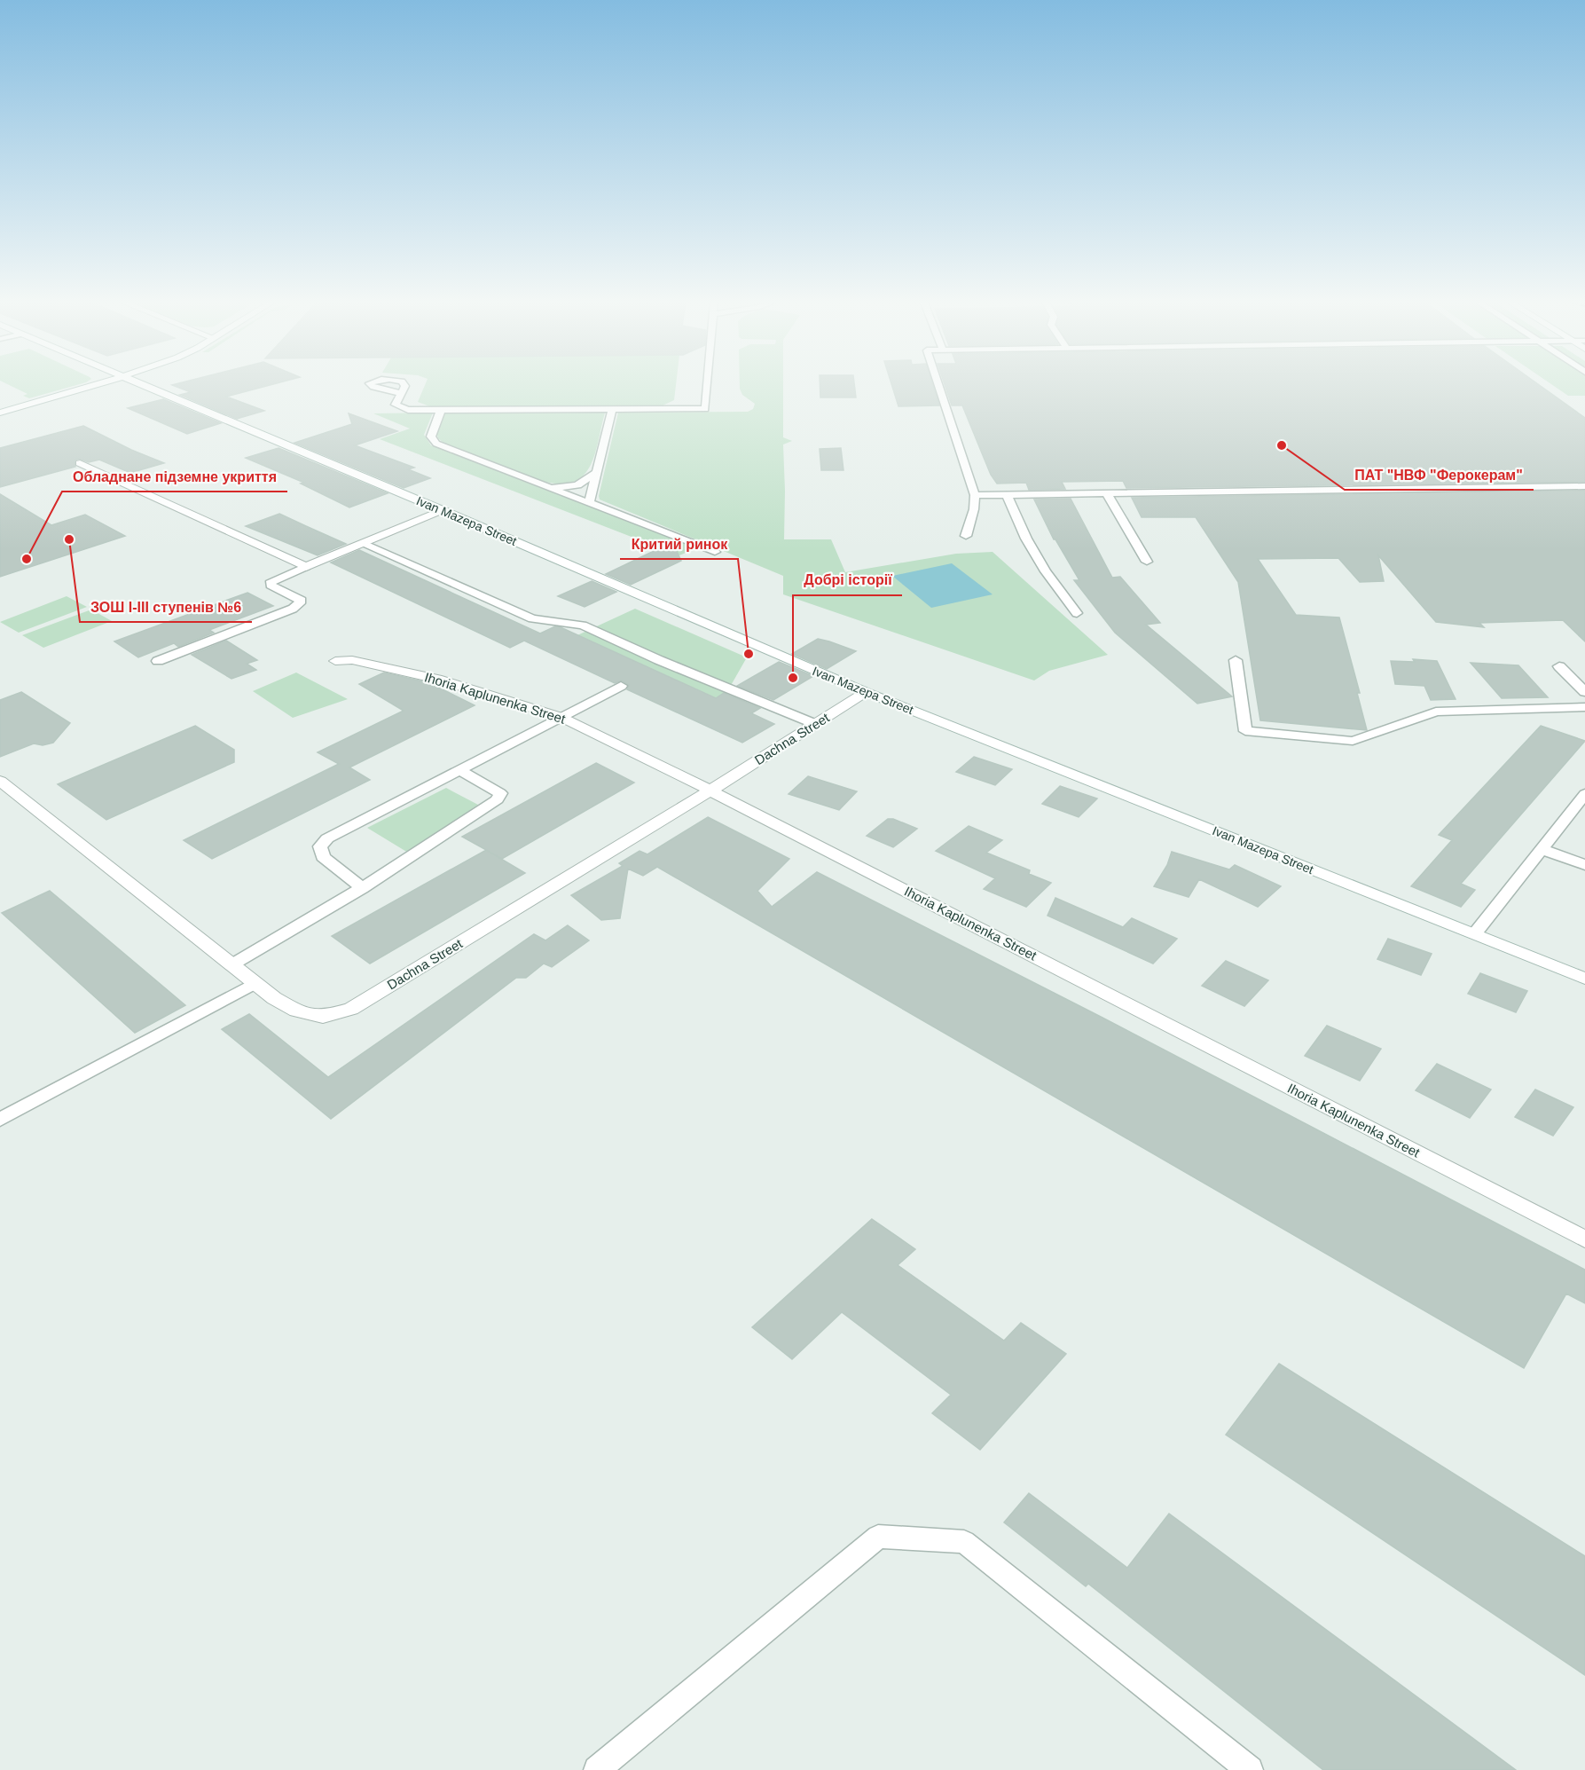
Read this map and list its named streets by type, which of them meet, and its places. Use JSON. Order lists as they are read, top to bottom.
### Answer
{
  "streets": {
    "street": ["Ivan Mazepa Street", "Ihoria Kaplunenka Street", "Dachna Street"]
  },
  "crossings": [
    ["Ivan Mazepa Street", "Dachna Street"],
    ["Ihoria Kaplunenka Street", "Dachna Street"]
  ],
  "places": [
    "ПАТ \"НВФ \"Ферокерам\"",
    "ЗОШ І-ІІІ ступенів №6",
    "Обладнане підземне укриття",
    "Критий ринок",
    "Добрі історії"
  ]
}
